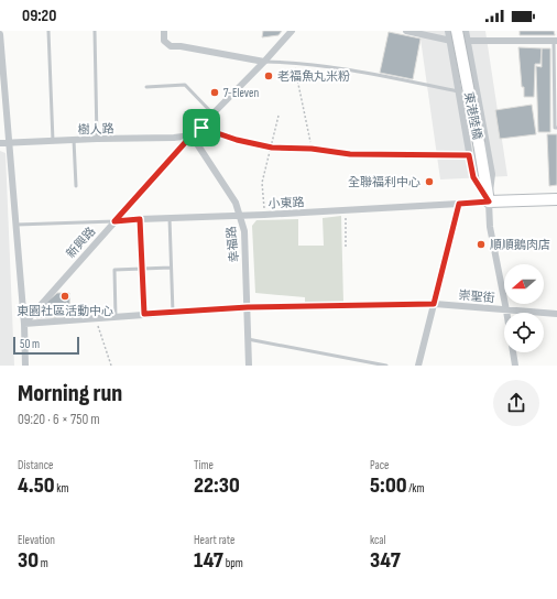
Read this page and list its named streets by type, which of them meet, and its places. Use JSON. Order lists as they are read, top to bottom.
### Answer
{
  "streets": {
    "main road": ["東港陸橋"],
    "street": [
      "樹人路",
      "小東路",
      "新興路",
      "幸福路",
      "崇聖街"
    ]
  },
  "crossings": [
    ["東港陸橋", "小東路"],
    ["樹人路", "新興路"],
    ["樹人路", "幸福路"],
    ["小東路", "新興路"],
    ["小東路", "幸福路"],
    ["新興路", "幸福路"],
    ["新興路", "崇聖街"],
    ["幸福路", "崇聖街"]
  ],
  "places": [
    "老福魚丸米粉",
    "7-Eleven",
    "全聯福利中心",
    "順順鵝肉店",
    "東園社區活動中心"
  ],
  "scale_bar": "50 m",
  "north": "left",
  "page": {
    "status": "09:20",
    "scale": "50 m",
    "heading": ["Morning run", "09:20 · 6 × 750 m"],
    "stats": [
      ["Distance", "4.50 km"],
      ["Time", "22:30"],
      ["Pace", "5:00 /km"],
      ["Elevation", "30 m"],
      ["Heart rate", "147 bpm"],
      ["kcal", "347"]
    ]
  }
}
